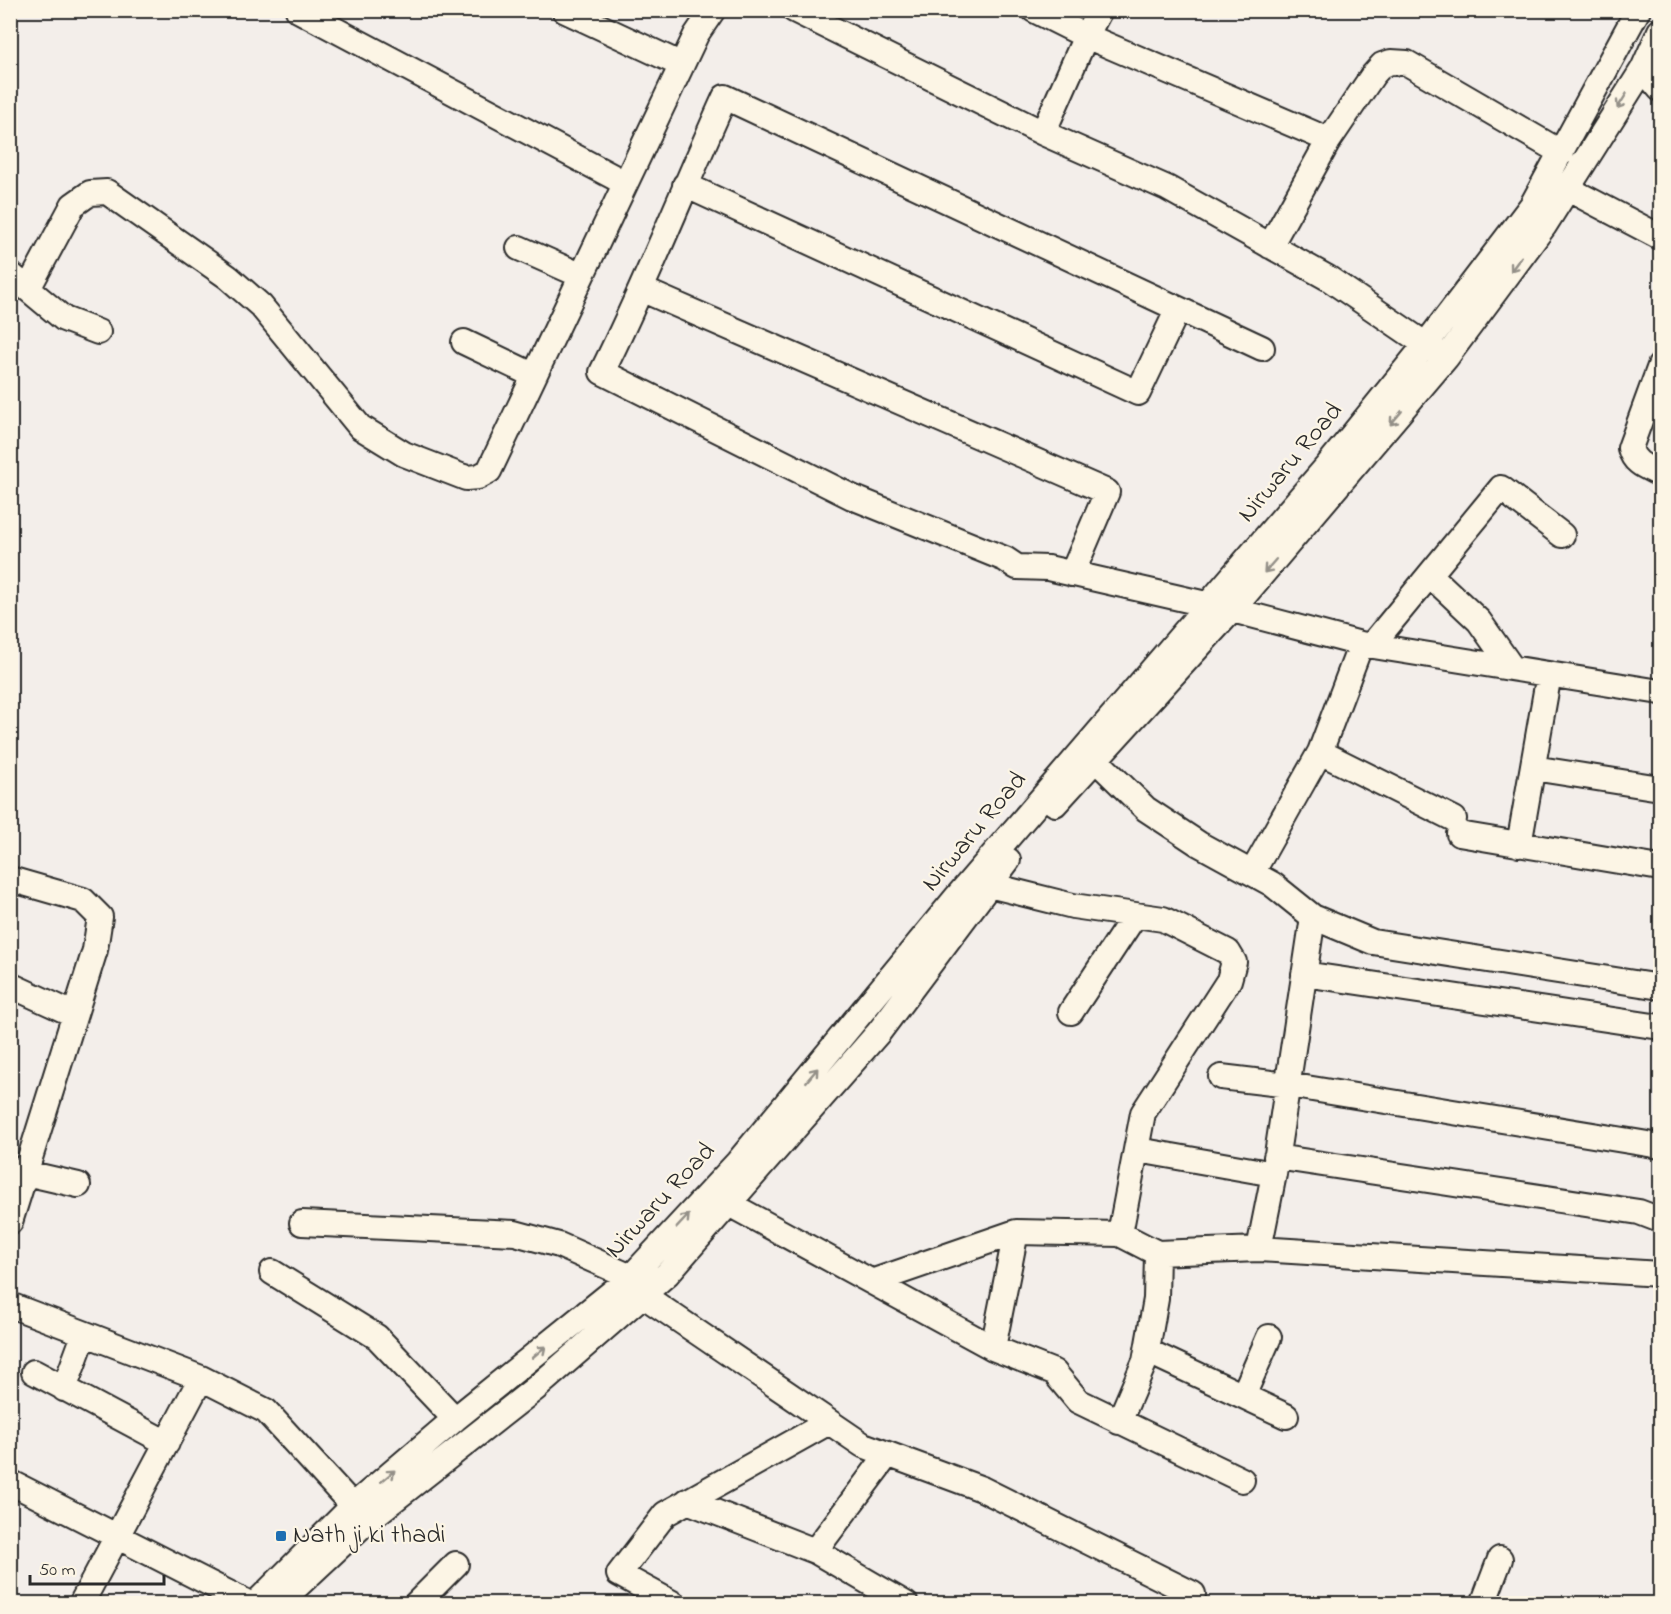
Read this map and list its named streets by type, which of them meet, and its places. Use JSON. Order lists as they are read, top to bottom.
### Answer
{
  "streets": {
    "street": ["Nirwaru Road"]
  },
  "places": {
    "transit": ["Nath ji ki thadi"]
  },
  "scale_bar": "50 m"
}
